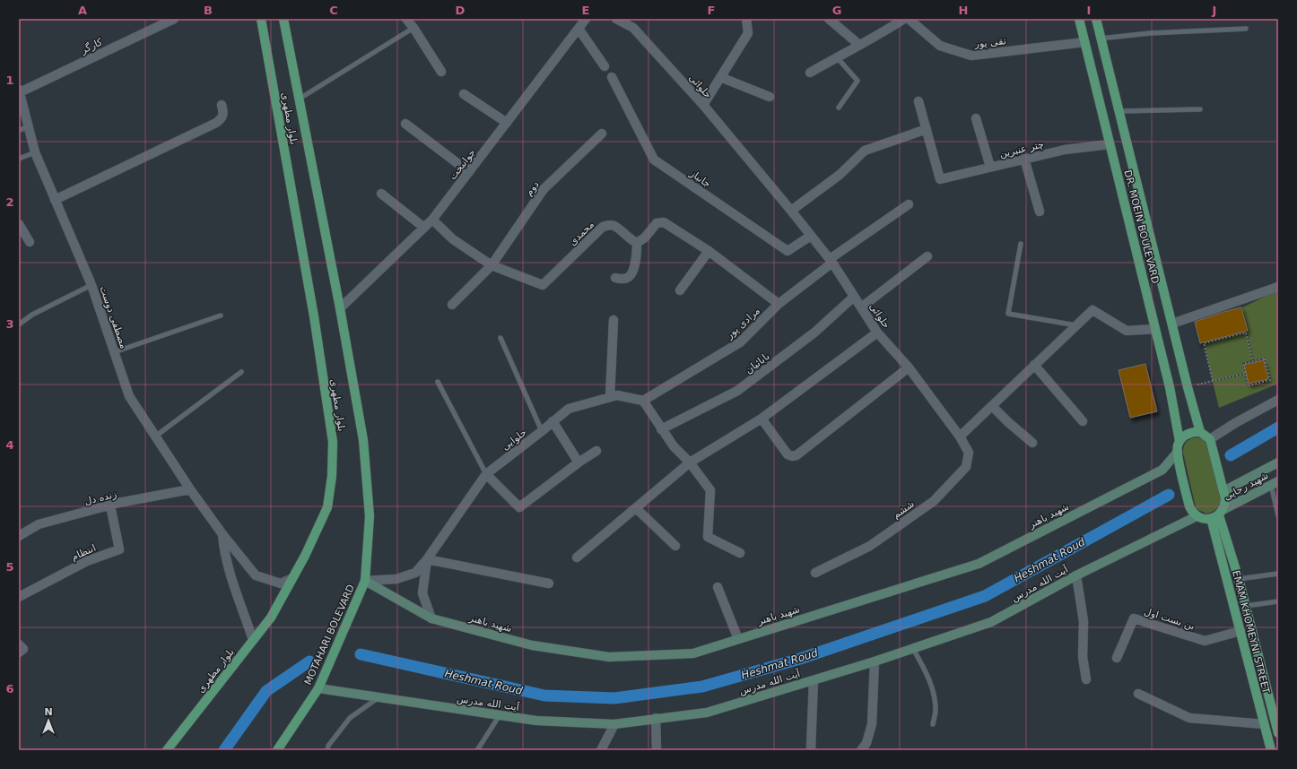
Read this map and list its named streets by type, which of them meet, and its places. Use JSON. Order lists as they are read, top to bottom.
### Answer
{
  "streets": {
    "main road": [
      "بلوار مطهری",
      "DR. MOEIN BOULEVARD",
      "شهید رجایی",
      "شهید باهنر",
      "آیت الله مدرس",
      "EMAM KHOMEYNI STREET",
      "MOTAHARI BOLEVARD"
    ],
    "street": [
      "تقی پور",
      "کارگر",
      "حلوائی",
      "چتر عنبرین",
      "جوانبخت",
      "جانباز",
      "دوم",
      "محمدی",
      "مصطفی دوست",
      "مرادی پور",
      "بابائیان",
      "حلوایی",
      "زنده دل",
      "ششم",
      "انتظام",
      "بن بست اول"
    ]
  },
  "crossings": [
    ["تقی پور", "DR. MOEIN BOULEVARD"],
    ["کارگر", "مصطفی دوست"],
    ["حلوائی", "جانباز"],
    ["حلوائی", "مرادی پور"],
    ["حلوائی", "بابائیان"],
    ["حلوائی", "ششم"],
    ["بلوار مطهری", "جوانبخت"],
    ["بلوار مطهری", "مصطفی دوست"],
    ["بلوار مطهری", "حلوایی"],
    ["بلوار مطهری", "شهید باهنر"],
    ["بلوار مطهری", "MOTAHARI BOLEVARD"],
    ["چتر عنبرین", "DR. MOEIN BOULEVARD"],
    ["جوانبخت", "محمدی"],
    ["دوم", "محمدی"],
    ["مصطفی دوست", "زنده دل"],
    ["مرادی پور", "حلوایی"],
    ["حلوایی", "شهید باهنر"],
    ["حلوایی", "MOTAHARI BOLEVARD"],
    ["شهید رجایی", "EMAM KHOMEYNI STREET"],
    ["زنده دل", "انتظام"],
    ["شهید باهنر", "MOTAHARI BOLEVARD"],
    ["آیت الله مدرس", "MOTAHARI BOLEVARD"],
    ["بن بست اول", "EMAM KHOMEYNI STREET"]
  ],
  "water": ["Heshmat Roud"],
  "north": "top",
  "grid": {
    "columns": [
      "A",
      "B",
      "C",
      "D",
      "E",
      "F",
      "G",
      "H",
      "I",
      "J"
    ],
    "rows": [
      "1",
      "2",
      "3",
      "4",
      "5",
      "6"
    ]
  }
}
